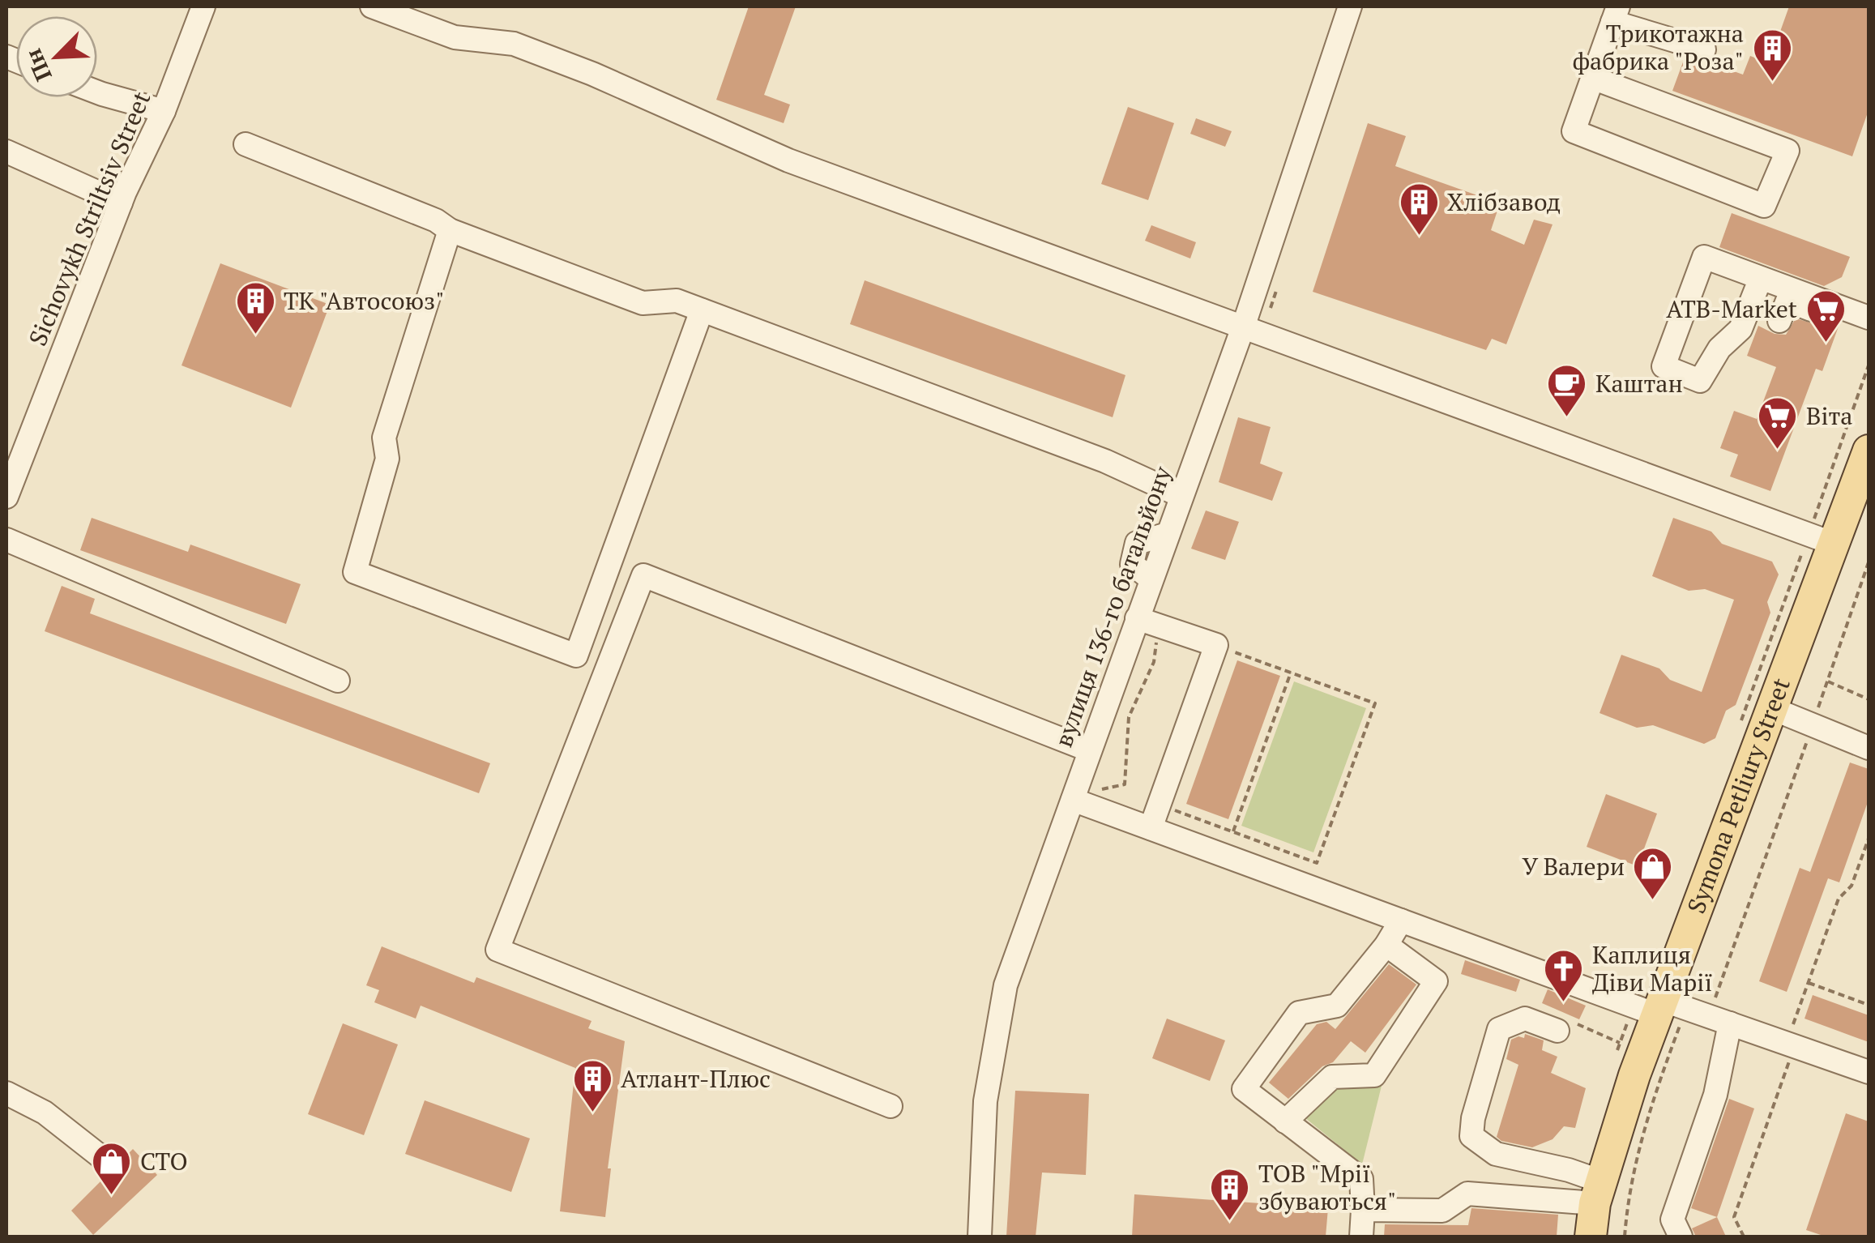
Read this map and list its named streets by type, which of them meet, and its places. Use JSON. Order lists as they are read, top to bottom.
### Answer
{
  "streets": {
    "main road": ["Symona Petliury Street"],
    "street": ["Sichovykh Striltsiv Street", "вулиця 136-го батальйону"]
  },
  "places": {
    "building": [
      "Трикотажна фабрика \"Роза\"",
      "Хлібзавод",
      "ТК \"Автосоюз\"",
      "Атлант-Плюс",
      "ТОВ \"Мрії збуваються\""
    ],
    "supermarket": ["ATB-Market", "Віта"],
    "cafe": ["Каштан"],
    "shop": ["У Валери", "СТО"],
    "church": ["Каплиця Діви Марії"]
  },
  "north": "bottom left"
}
